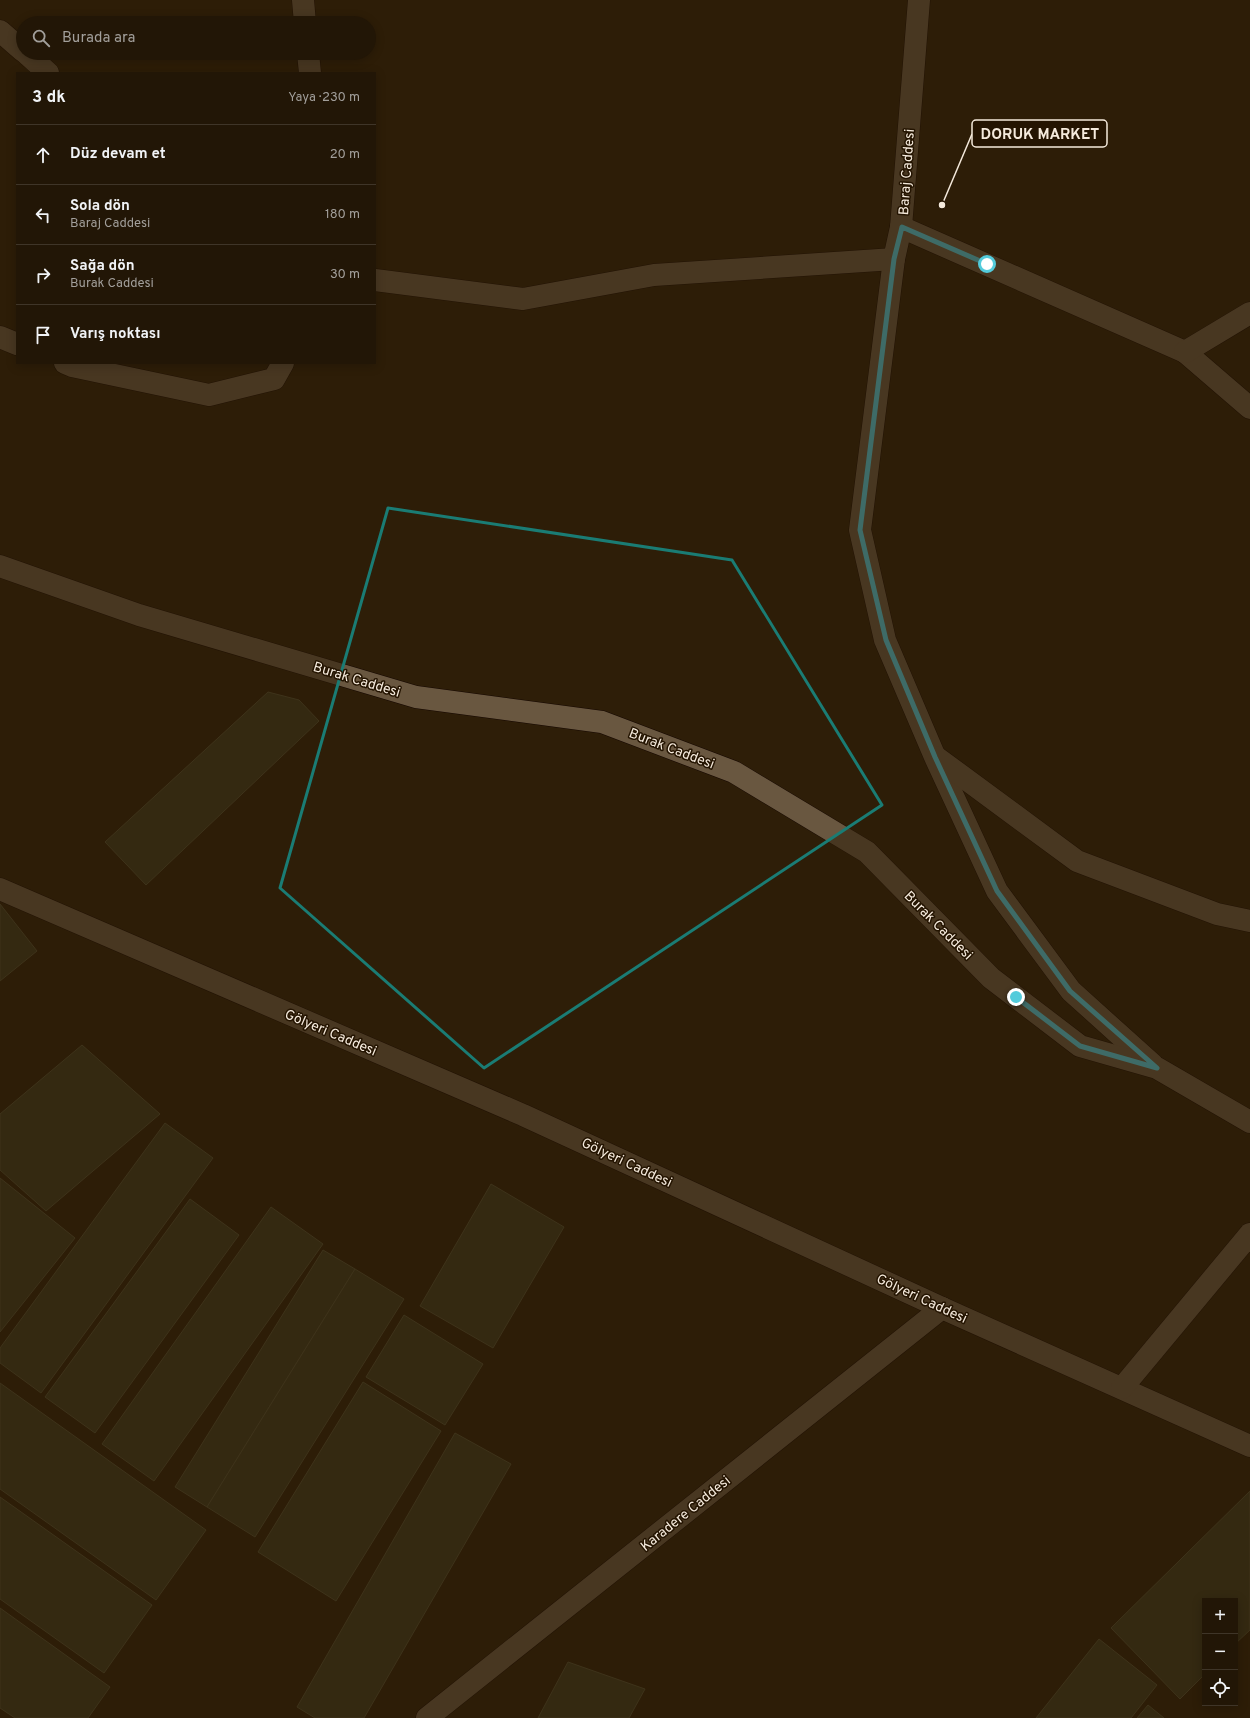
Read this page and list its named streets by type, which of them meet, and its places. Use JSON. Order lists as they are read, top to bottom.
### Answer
{
  "streets": {
    "street": [
      "Baraj Caddesi",
      "Burak Caddesi",
      "Gölyeri Caddesi",
      "Karadere Caddesi"
    ]
  },
  "crossings": [
    ["Baraj Caddesi", "Burak Caddesi"],
    ["Gölyeri Caddesi", "Karadere Caddesi"]
  ],
  "places": ["DORUK MARKET"],
  "page": {
    "search": "Burada ara",
    "heading": ["3 dk", "Yaya · 230 m"],
    "list": [
      ["Düz devam et", "20 m"],
      ["Sola dön", "Baraj Caddesi", "180 m"],
      ["Sağa dön", "Burak Caddesi", "30 m"],
      "Varış noktası"
    ],
    "map_buttons": ["+", "−"]
  }
}
